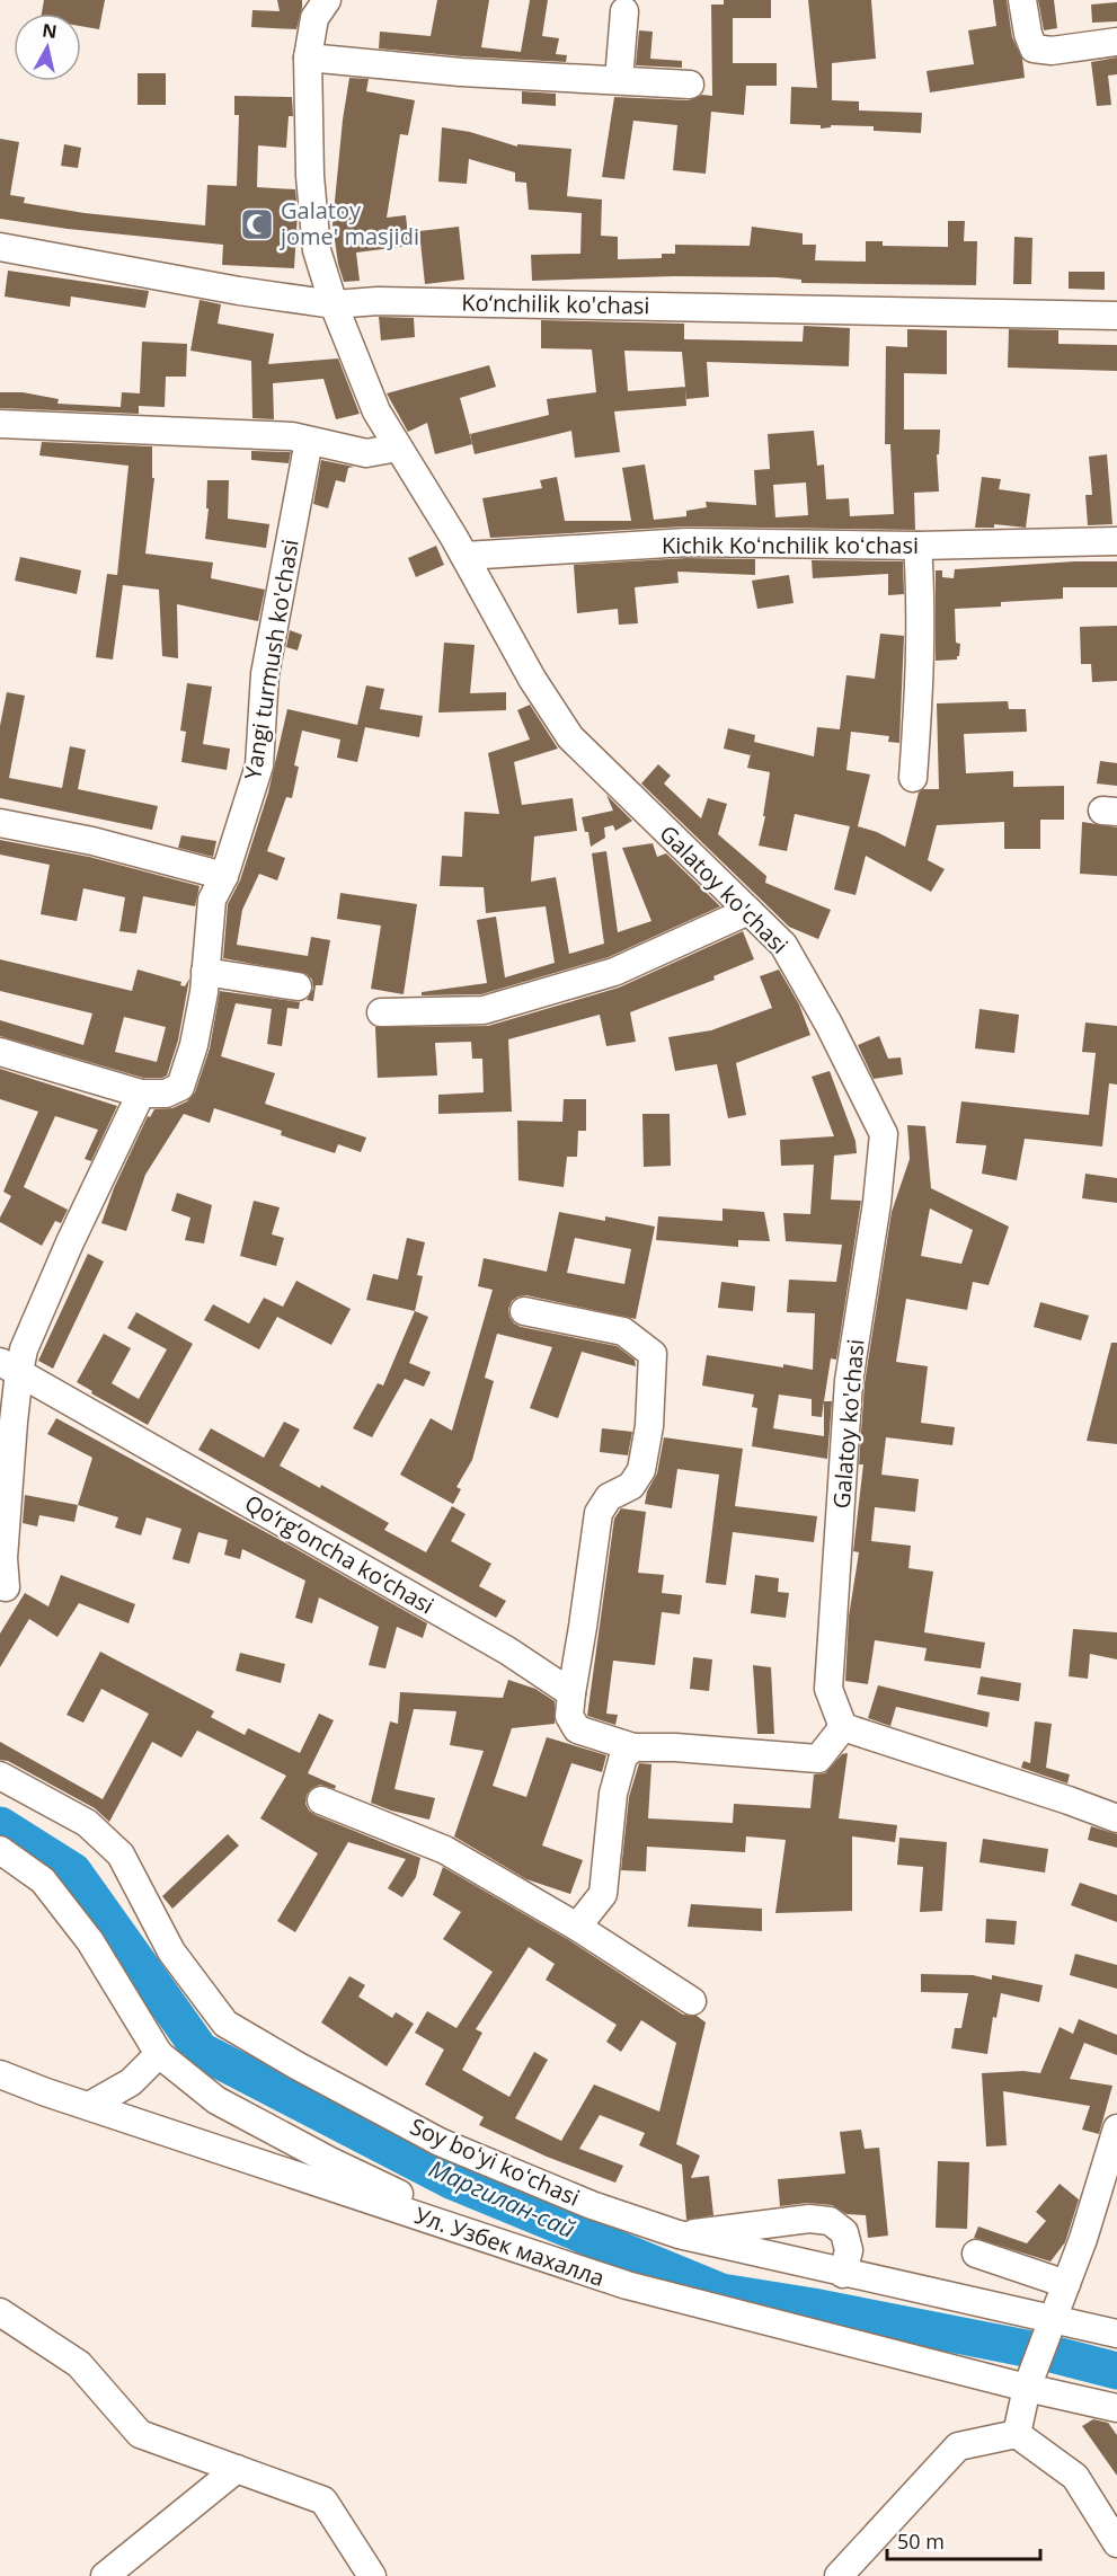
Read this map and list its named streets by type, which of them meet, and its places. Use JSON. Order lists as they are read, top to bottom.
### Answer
{
  "streets": {
    "street": [
      "Ko‘nchilik ko'chasi",
      "Kichik Koʻnchilik koʻchasi",
      "Yangi turmush ko'chasi",
      "Galatoy ko'chasi",
      "Qo‘rg‘oncha ko‘chasi",
      "Soy boʻyi koʻchasi",
      "Ул. Узбек махалла"
    ]
  },
  "crossings": [
    ["Ko‘nchilik ko'chasi", "Galatoy ko'chasi"],
    ["Kichik Koʻnchilik koʻchasi", "Galatoy ko'chasi"]
  ],
  "water": ["Маргилан-сай"],
  "places": {
    "mosque": ["Galatoy jome' masjidi"]
  },
  "scale_bar": "50 m",
  "north": "top"
}
